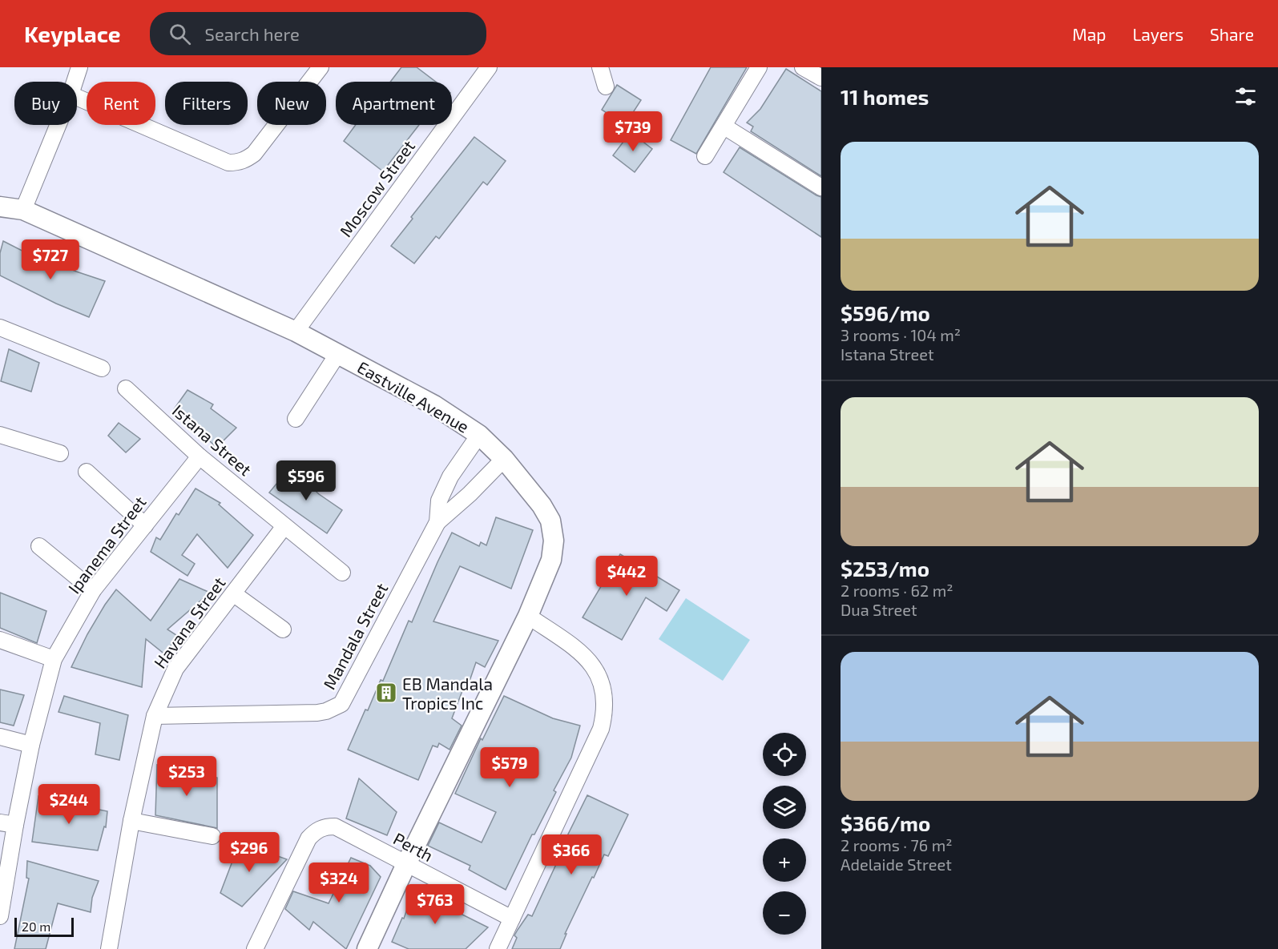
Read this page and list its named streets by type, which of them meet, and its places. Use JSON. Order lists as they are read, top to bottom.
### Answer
{
  "streets": {
    "street": [
      "Moscow Street",
      "Eastville Avenue",
      "Istana Street",
      "Ipanema Street",
      "Havana Street",
      "Mandala Street",
      "Perth"
    ]
  },
  "crossings": [
    ["Moscow Street", "Eastville Avenue"],
    ["Eastville Avenue", "Perth"],
    ["Istana Street", "Ipanema Street"],
    ["Istana Street", "Havana Street"],
    ["Havana Street", "Mandala Street"]
  ],
  "places": {
    "building": ["EB Mandala Tropics Inc"]
  },
  "scale_bar": "20 m",
  "page": {
    "header": "Keyplace",
    "search": "Search here",
    "nav": ["Map", "Layers", "Share"],
    "heading": "11 homes",
    "chip": [
      "Buy",
      "Rent",
      "Filters",
      "New",
      "Apartment"
    ],
    "price": [
      "$739",
      "$727",
      "$596",
      "$442",
      "$579",
      "$253",
      "$244",
      "$296",
      "$366",
      "$324",
      "$763"
    ],
    "list": [
      {
        "name": "$596/mo",
        "note": "3 rooms · 104 m² · Istana Street"
      },
      {
        "name": "$253/mo",
        "note": "2 rooms · 62 m² · Dua Street"
      },
      {
        "name": "$366/mo",
        "note": "2 rooms · 76 m² · Adelaide Street"
      }
    ],
    "map_buttons": ["+", "−"],
    "scale": "20 m"
  }
}
